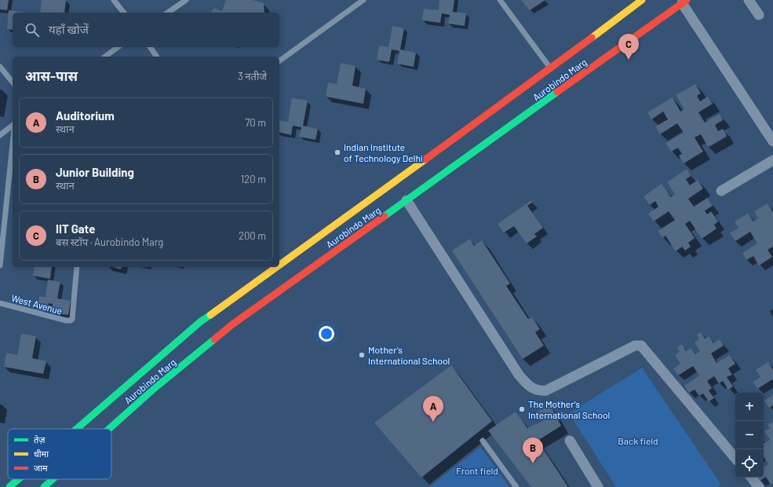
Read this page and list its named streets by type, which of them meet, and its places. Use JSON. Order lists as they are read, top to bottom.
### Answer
{
  "streets": {
    "highway": ["Aurobindo Marg"],
    "lane": ["West Avenue"]
  },
  "parks": ["Back field", "Front field"],
  "places": ["Indian Institute of Technology Delhi", "Mother's International School", "The Mother's International School"],
  "legend": ["तेज़", "धीमा", "जाम"],
  "page": {
    "search": "यहाँ खोजें",
    "pins": ["C", "A", "B"],
    "heading": ["आस-पास", "3 नतीजे"],
    "list": [
      {
        "mark": "A",
        "name": "Auditorium",
        "note": "स्थान",
        "value": "70 m"
      },
      {
        "mark": "B",
        "name": "Junior Building",
        "note": "स्थान",
        "value": "120 m"
      },
      {
        "mark": "C",
        "name": "IIT Gate",
        "note": "बस स्टॉप · Aurobindo Marg",
        "value": "200 m"
      }
    ],
    "map_buttons": ["+", "−"]
  }
}
